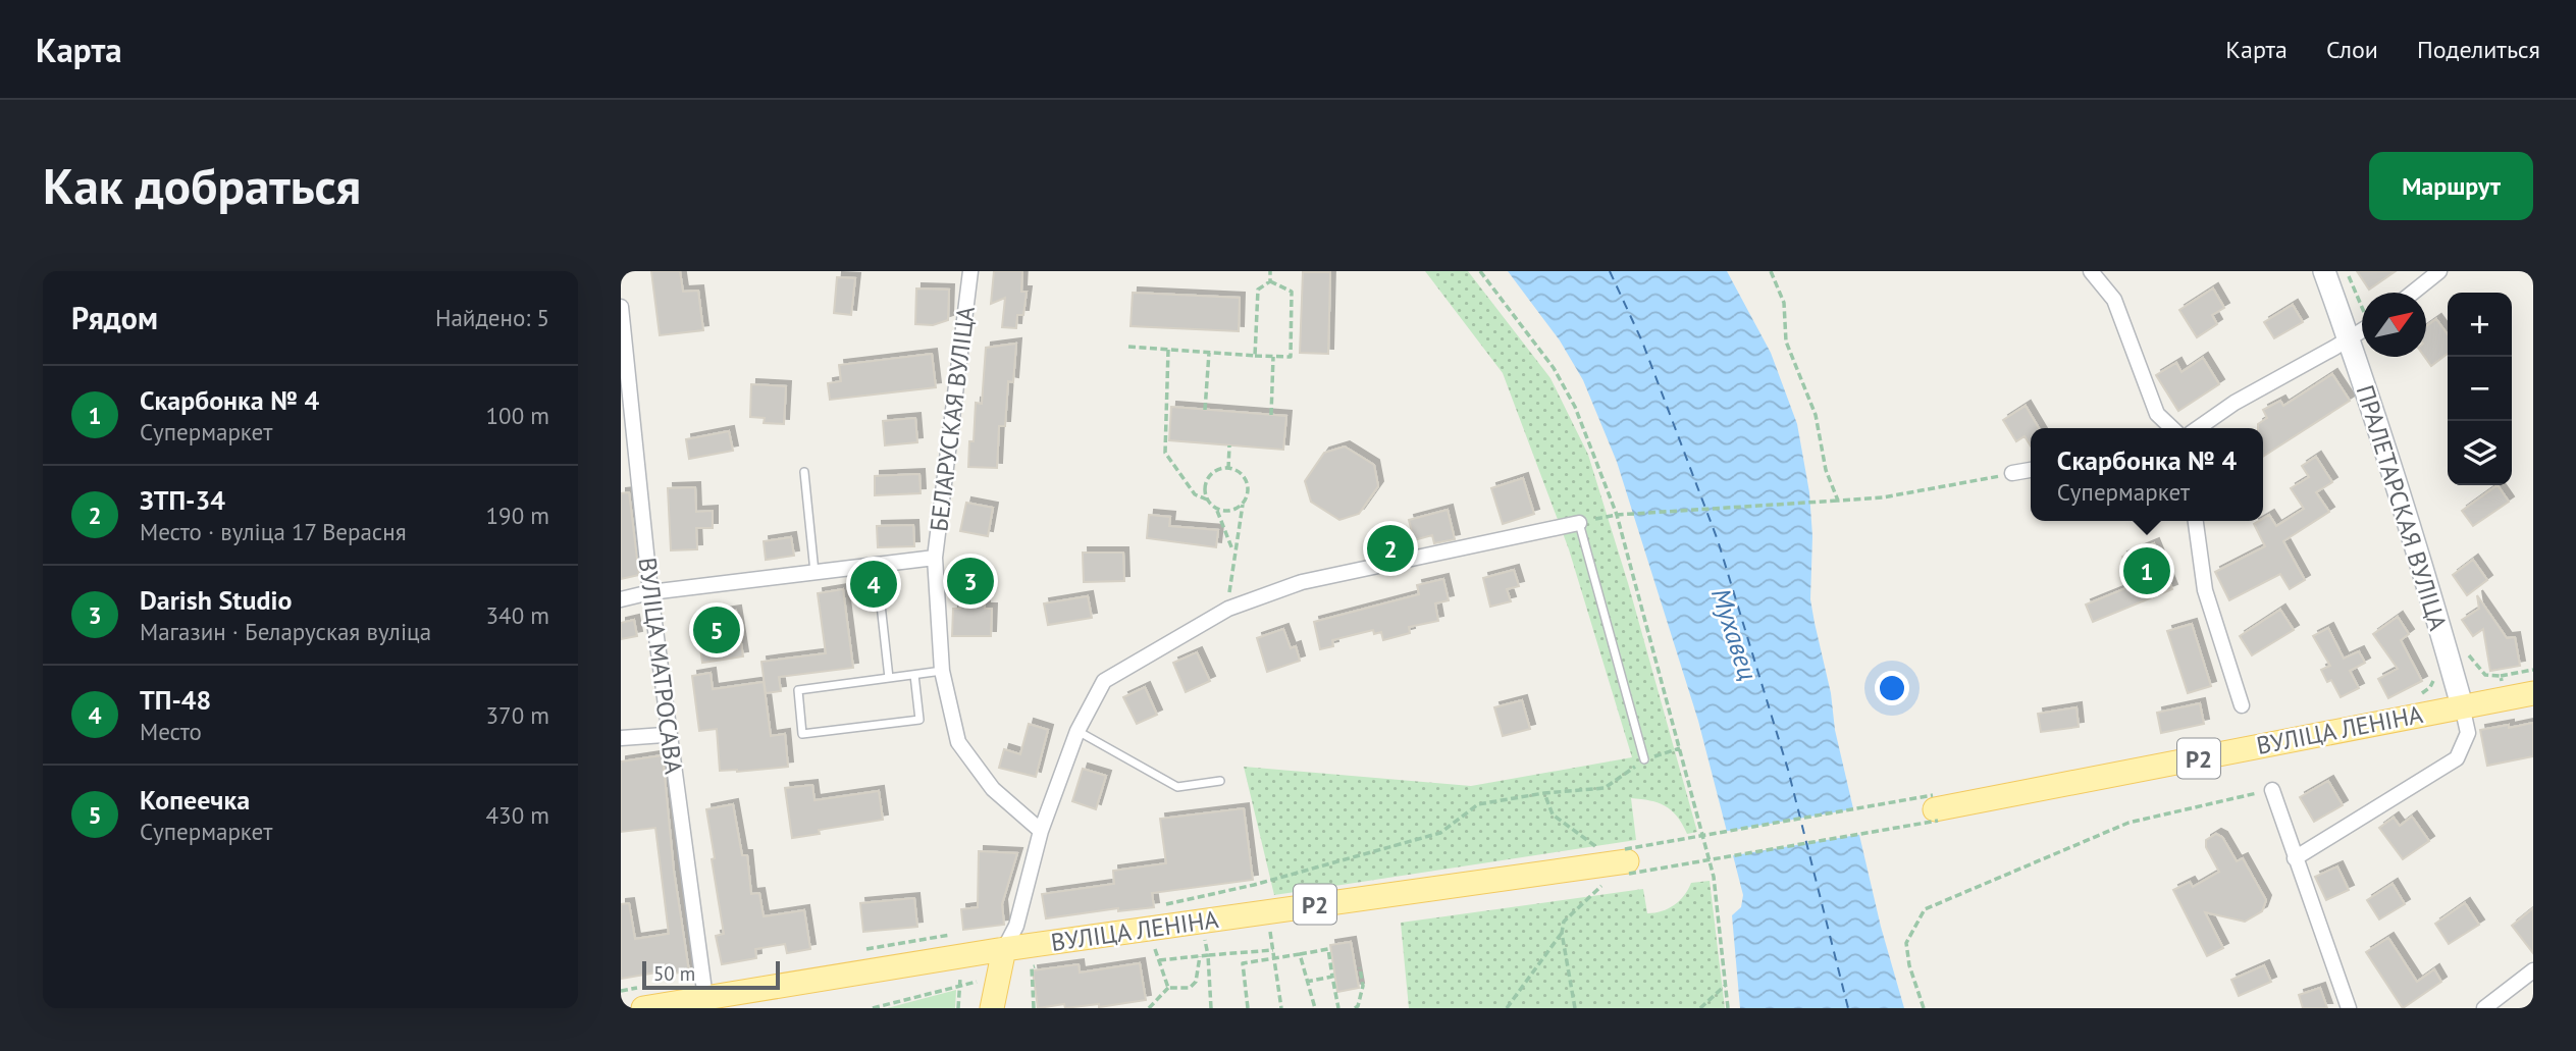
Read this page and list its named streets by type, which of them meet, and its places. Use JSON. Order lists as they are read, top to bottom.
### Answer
{
  "streets": {
    "main road": ["ПРАЛЕТАРСКАЯ ВУЛІЦА", "ВУЛІЦА ЛЕНІНА", "Р2"],
    "street": ["БЕЛАРУСКАЯ ВУЛІЦА", "ВУЛІЦА МАТРОСАВА"]
  },
  "crossings": [
    ["ПРАЛЕТАРСКАЯ ВУЛІЦА", "ВУЛІЦА ЛЕНІНА"],
    ["ВУЛІЦА МАТРОСАВА", "ВУЛІЦА ЛЕНІНА"]
  ],
  "water": ["Мухавец"],
  "scale_bar": "50 m",
  "north": "top right",
  "page": {
    "header": "Карта",
    "nav": ["Карта", "Слои", "Поделиться"],
    "buttons": "Маршрут",
    "title": "Как добраться",
    "heading": ["Рядом", "Найдено: 5"],
    "map_buttons": ["+", "−"],
    "list": [
      {
        "mark": "1",
        "name": "Скарбонка № 4",
        "note": "Супермаркет",
        "value": "100 m"
      },
      {
        "mark": "2",
        "name": "ЗТП-34",
        "note": "Место · вуліца 17 Верасня",
        "value": "190 m"
      },
      {
        "mark": "3",
        "name": "Darish Studio",
        "note": "Магазин · Беларуская вуліца",
        "value": "340 m"
      },
      {
        "mark": "4",
        "name": "ТП-48",
        "note": "Место",
        "value": "370 m"
      },
      {
        "mark": "5",
        "name": "Копеечка",
        "note": "Супермаркет",
        "value": "430 m"
      }
    ],
    "popup": ["Скарбонка № 4", "Супермаркет"],
    "pins": [
      "2",
      "1",
      "3",
      "4",
      "5"
    ],
    "scale": "50 m"
  }
}
